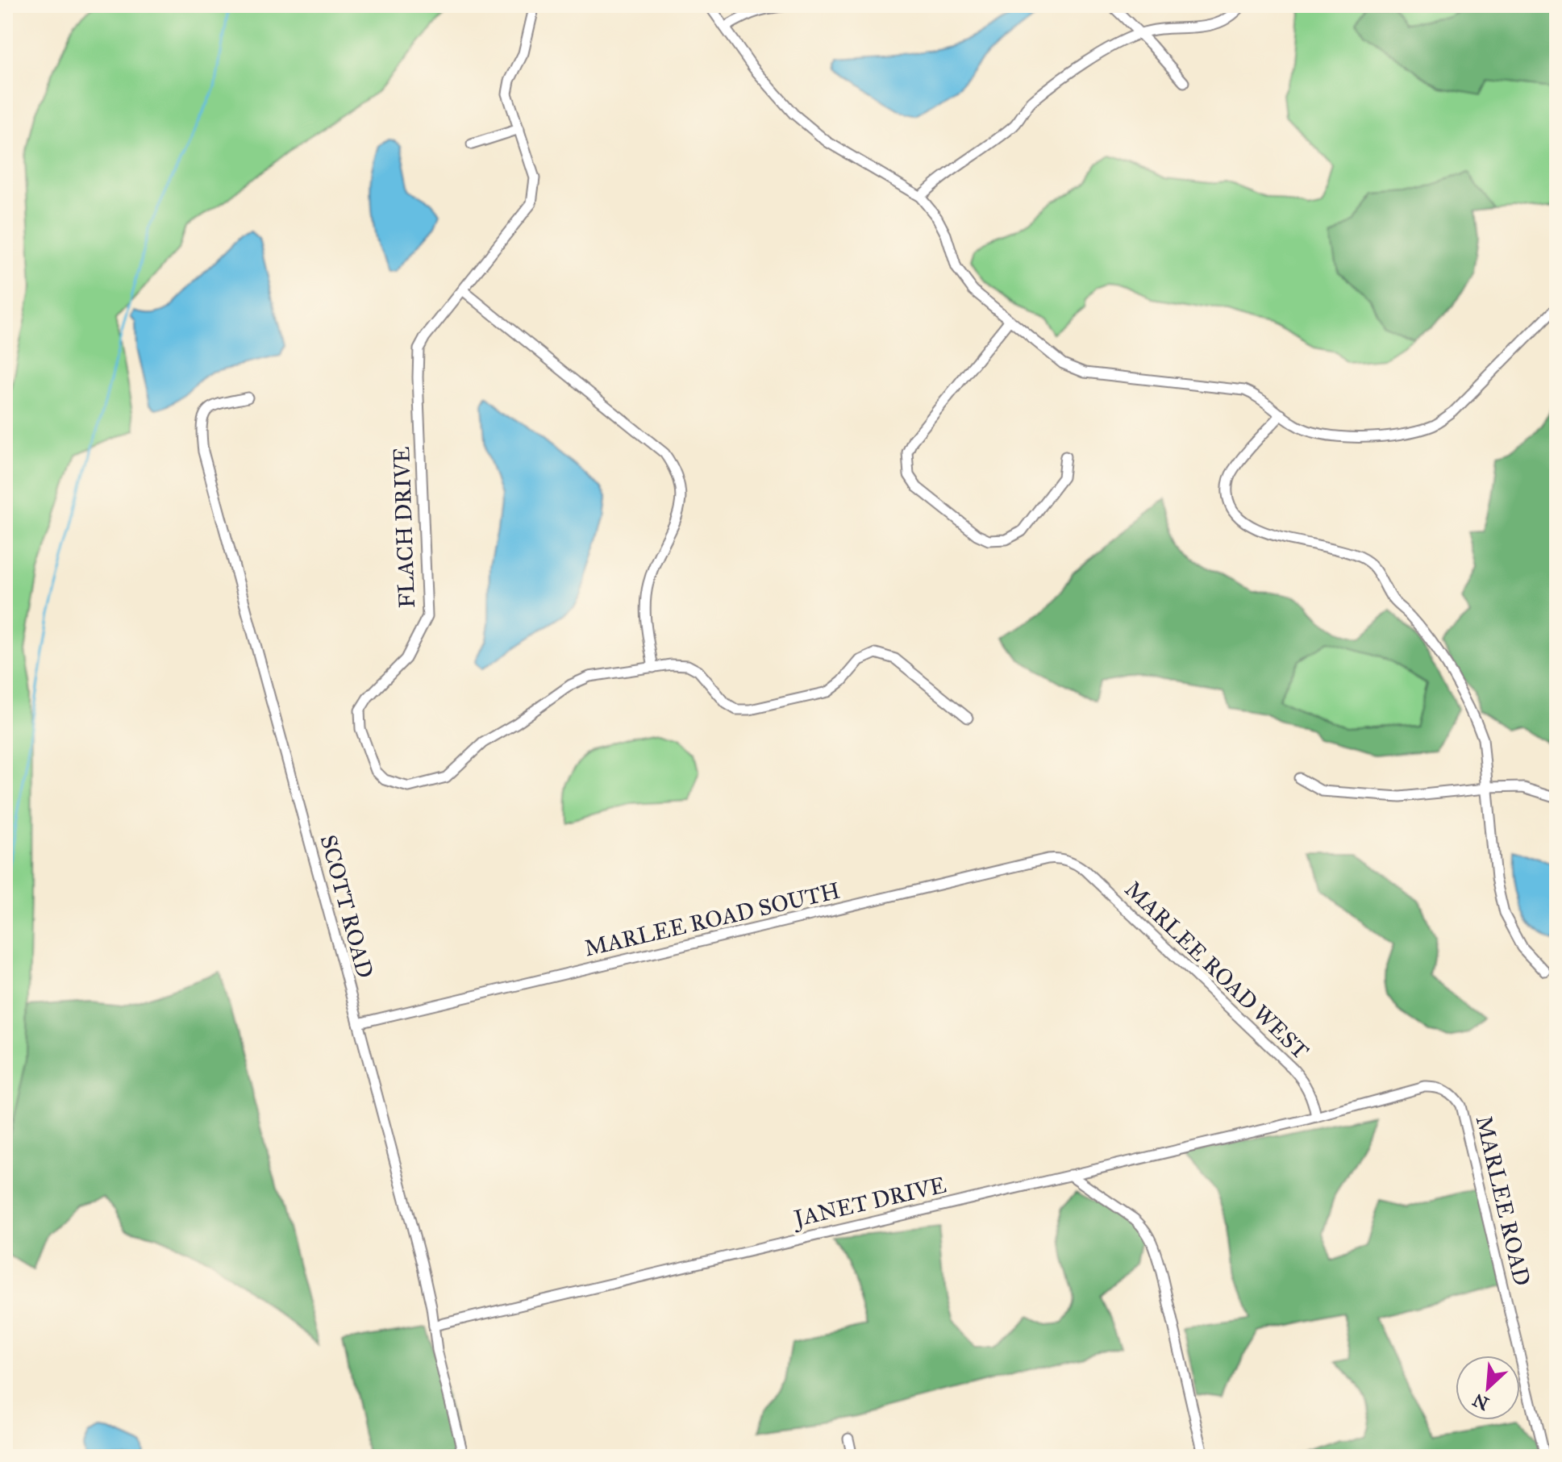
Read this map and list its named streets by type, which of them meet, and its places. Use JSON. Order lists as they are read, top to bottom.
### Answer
{
  "streets": {
    "street": [
      "FLACH DRIVE",
      "SCOTT ROAD",
      "MARLEE ROAD SOUTH",
      "MARLEE ROAD WEST",
      "MARLEE ROAD",
      "JANET DRIVE"
    ]
  },
  "crossings": [
    ["SCOTT ROAD", "MARLEE ROAD SOUTH"],
    ["SCOTT ROAD", "JANET DRIVE"],
    ["MARLEE ROAD SOUTH", "MARLEE ROAD WEST"],
    ["MARLEE ROAD WEST", "MARLEE ROAD"],
    ["MARLEE ROAD WEST", "JANET DRIVE"],
    ["MARLEE ROAD", "JANET DRIVE"]
  ],
  "north": "bottom left"
}
